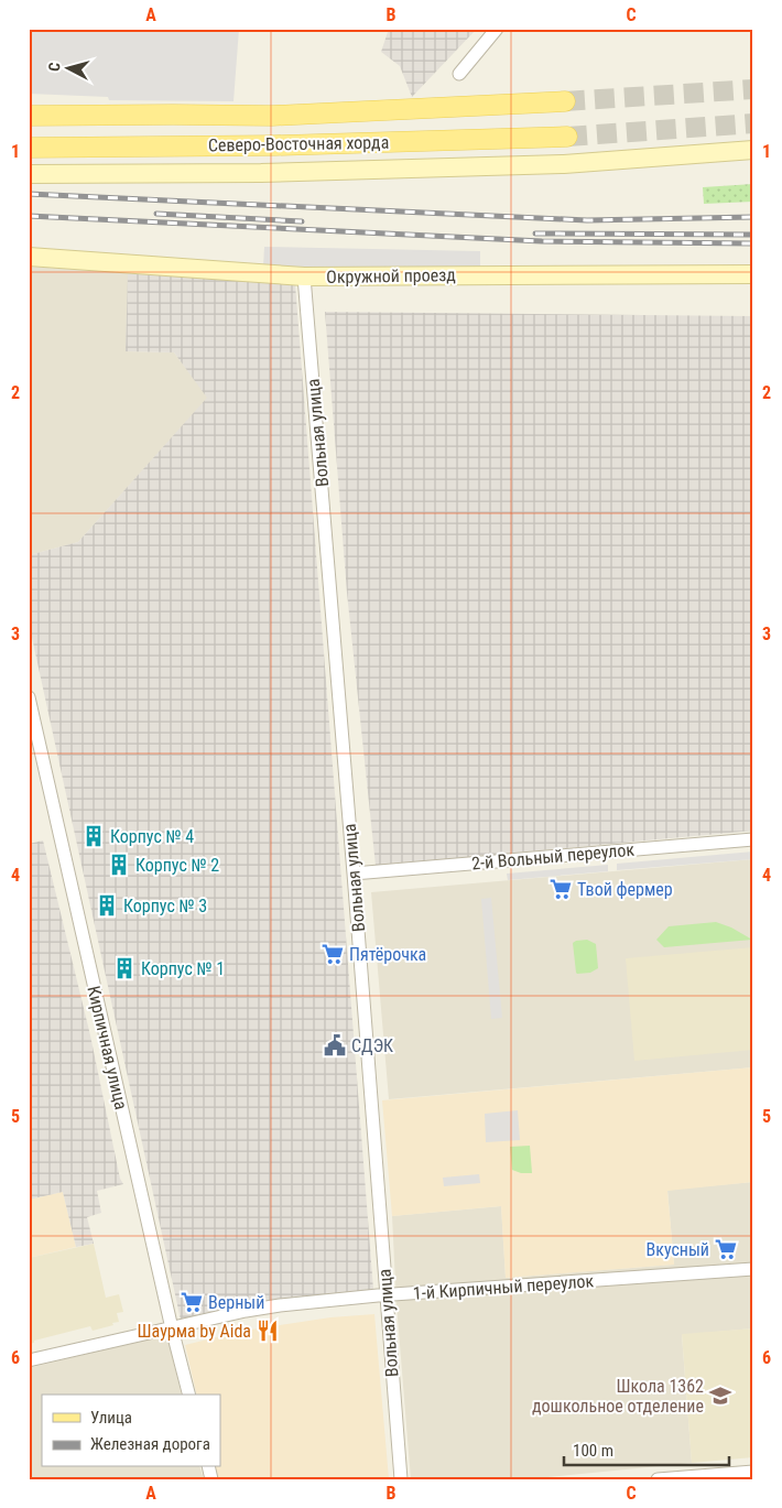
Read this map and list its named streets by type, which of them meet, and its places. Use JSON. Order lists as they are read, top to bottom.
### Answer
{
  "streets": {
    "main road": ["Северо-Восточная хорда"],
    "street": [
      "Окружной проезд",
      "Вольная улица",
      "2-й Вольный переулок",
      "Кирпичная улица",
      "1-й Кирпичный переулок"
    ]
  },
  "crossings": [
    ["Окружной проезд", "Вольная улица"],
    ["Вольная улица", "2-й Вольный переулок"],
    ["Вольная улица", "1-й Кирпичный переулок"],
    ["Кирпичная улица", "1-й Кирпичный переулок"]
  ],
  "places": {
    "building": [
      "Корпус № 4",
      "Корпус № 2",
      "Корпус № 3",
      "Корпус № 1"
    ],
    "supermarket": [
      "Твой фермер",
      "Пятёрочка",
      "Вкусный",
      "Верный"
    ],
    "public building": ["СДЭК"],
    "restaurant": ["Шаурма by Aida"],
    "school or university": ["Школа 1362 дошкольное отделение"]
  },
  "legend": ["Улица", "Железная дорога"],
  "scale_bar": "100 m",
  "north": "left",
  "grid": {
    "columns": ["A", "B", "C"],
    "rows": [
      "1",
      "2",
      "3",
      "4",
      "5",
      "6"
    ]
  }
}
